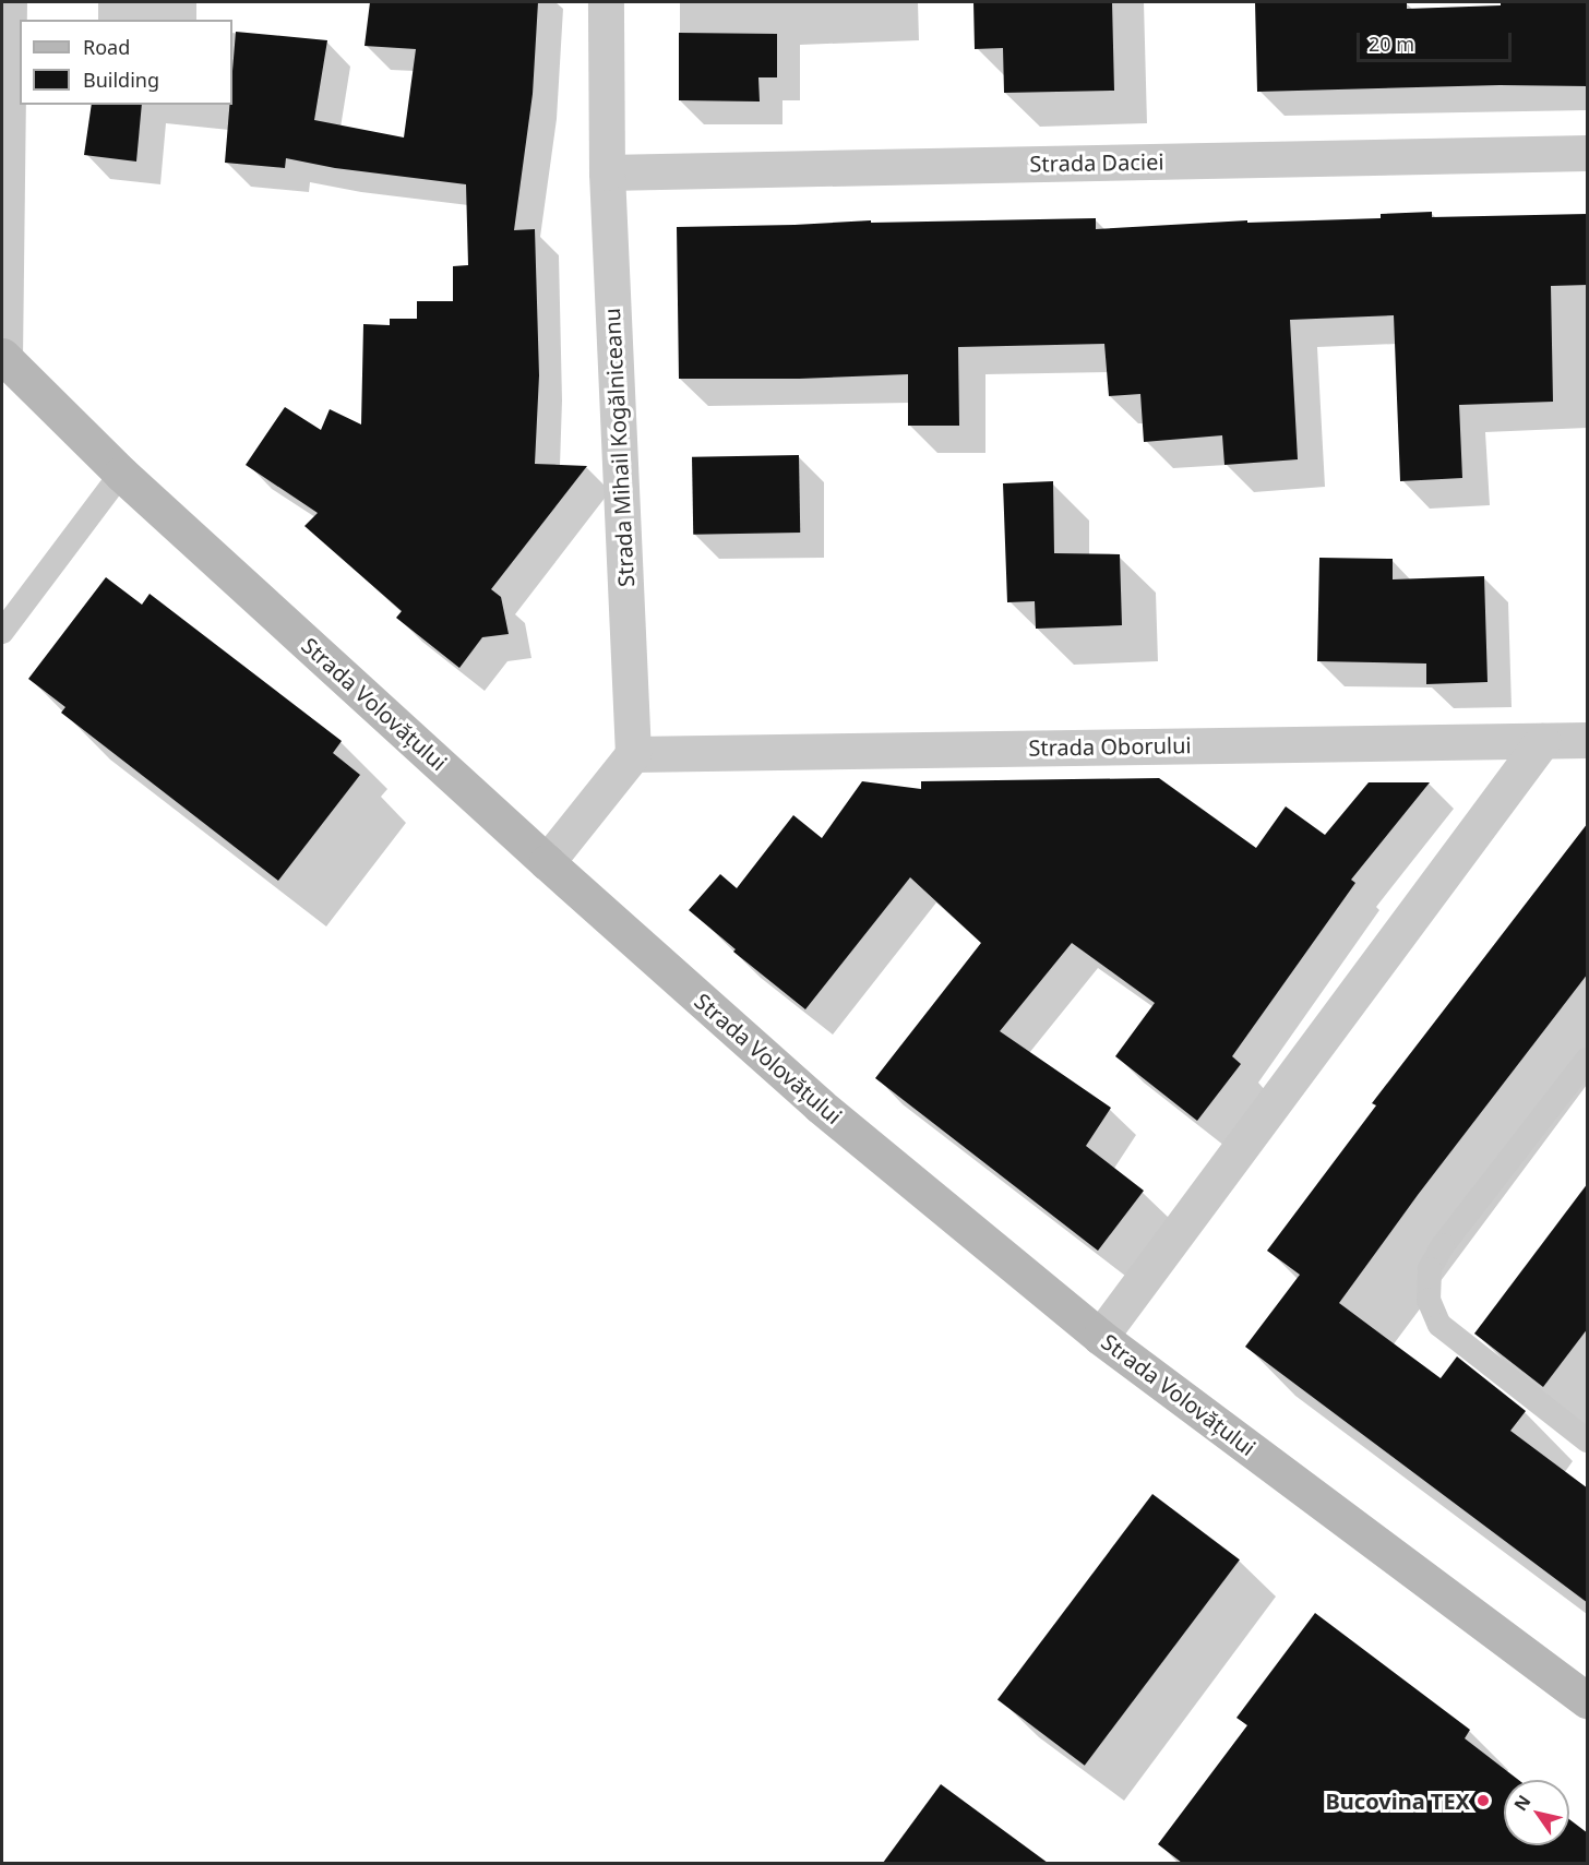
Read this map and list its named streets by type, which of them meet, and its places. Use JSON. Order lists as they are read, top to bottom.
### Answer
{
  "streets": {
    "main road": ["Strada Volovățului"],
    "street": ["Strada Daciei", "Strada Mihail Kogălniceanu", "Strada Oborului"]
  },
  "crossings": [
    ["Strada Daciei", "Strada Mihail Kogălniceanu"],
    ["Strada Mihail Kogălniceanu", "Strada Oborului"]
  ],
  "places": ["Bucovina TEX"],
  "legend": ["Road", "Building"],
  "scale_bar": "20 m",
  "north": "top left"
}
